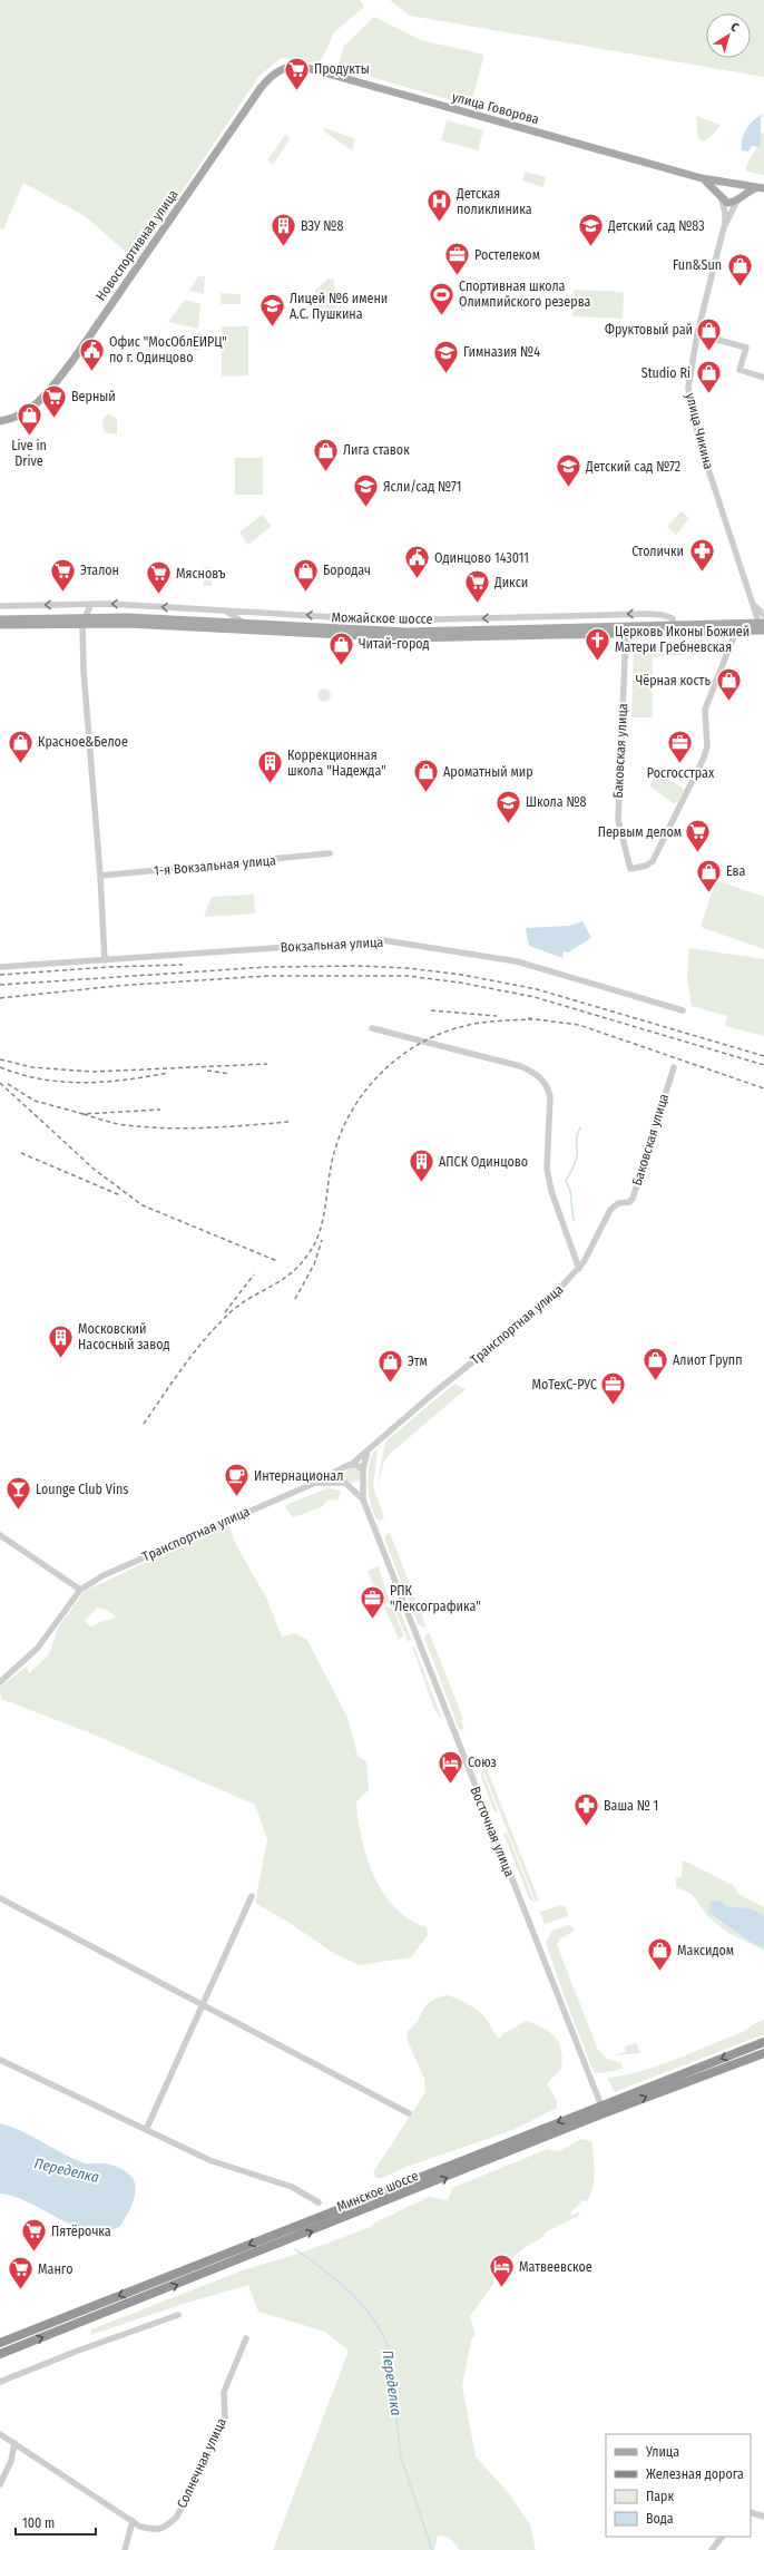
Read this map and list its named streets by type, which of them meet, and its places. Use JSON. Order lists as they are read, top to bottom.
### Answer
{
  "streets": {
    "highway": ["Минское шоссе"],
    "main road": ["улица Говорова", "Новоспортивная улица", "Можайское шоссе"],
    "street": [
      "улица Чикина",
      "Баковская улица",
      "1-я Вокзальная улица",
      "Вокзальная улица",
      "Транспортная улица",
      "Восточная улица",
      "Солнечная улица"
    ]
  },
  "crossings": [
    ["улица Говорова", "Новоспортивная улица"],
    ["улица Говорова", "улица Чикина"],
    ["улица Чикина", "Можайское шоссе"],
    ["Можайское шоссе", "Баковская улица"],
    ["Баковская улица", "Транспортная улица"],
    ["Транспортная улица", "Восточная улица"],
    ["Восточная улица", "Минское шоссе"]
  ],
  "water": ["Переделка"],
  "places": {
    "supermarket": [
      "Продукты",
      "Верный",
      "Эталон",
      "Мясновъ",
      "Дикси",
      "Первым делом",
      "Пятёрочка",
      "Манго"
    ],
    "hospital": ["Детская поликлиника"],
    "building": [
      "ВЗУ №8",
      "Коррекционная школа \"Надежда\"",
      "АПСК Одинцово",
      "Московский Насосный завод"
    ],
    "school or university": [
      "Детский сад №83",
      "Лицей №6 имени А.С. Пушкина",
      "Гимназия №4",
      "Детский сад №72",
      "Ясли/сад №71",
      "Школа №8"
    ],
    "office": [
      "Ростелеком",
      "Росгосстрах",
      "МоТехС-РУС",
      "РПК \"Лексографика\""
    ],
    "shop": [
      "Fun&Sun",
      "Фруктовый рай",
      "Studio Ri",
      "Live in Drive",
      "Лига ставок",
      "Бородач",
      "Читай-город",
      "Чёрная кость",
      "Красное&Белое",
      "Ароматный мир",
      "Ева",
      "Алиот Групп",
      "Этм",
      "Максидом"
    ],
    "sports": ["Спортивная школа Олимпийского резерва"],
    "public building": ["Офис \"МосОблЕИРЦ\" по г. Одинцово", "Одинцово 143011"],
    "pharmacy": ["Столички", "Ваша № 1"],
    "church": ["Церковь Иконы Божией Матери Гребневская"],
    "cafe": ["Интернационал"],
    "bar": ["Lounge Club Vins"],
    "hotel": ["Союз", "Матвеевское"]
  },
  "legend": [
    "Улица",
    "Железная дорога",
    "Парк",
    "Вода"
  ],
  "scale_bar": "100 m",
  "north": "top right"
}
